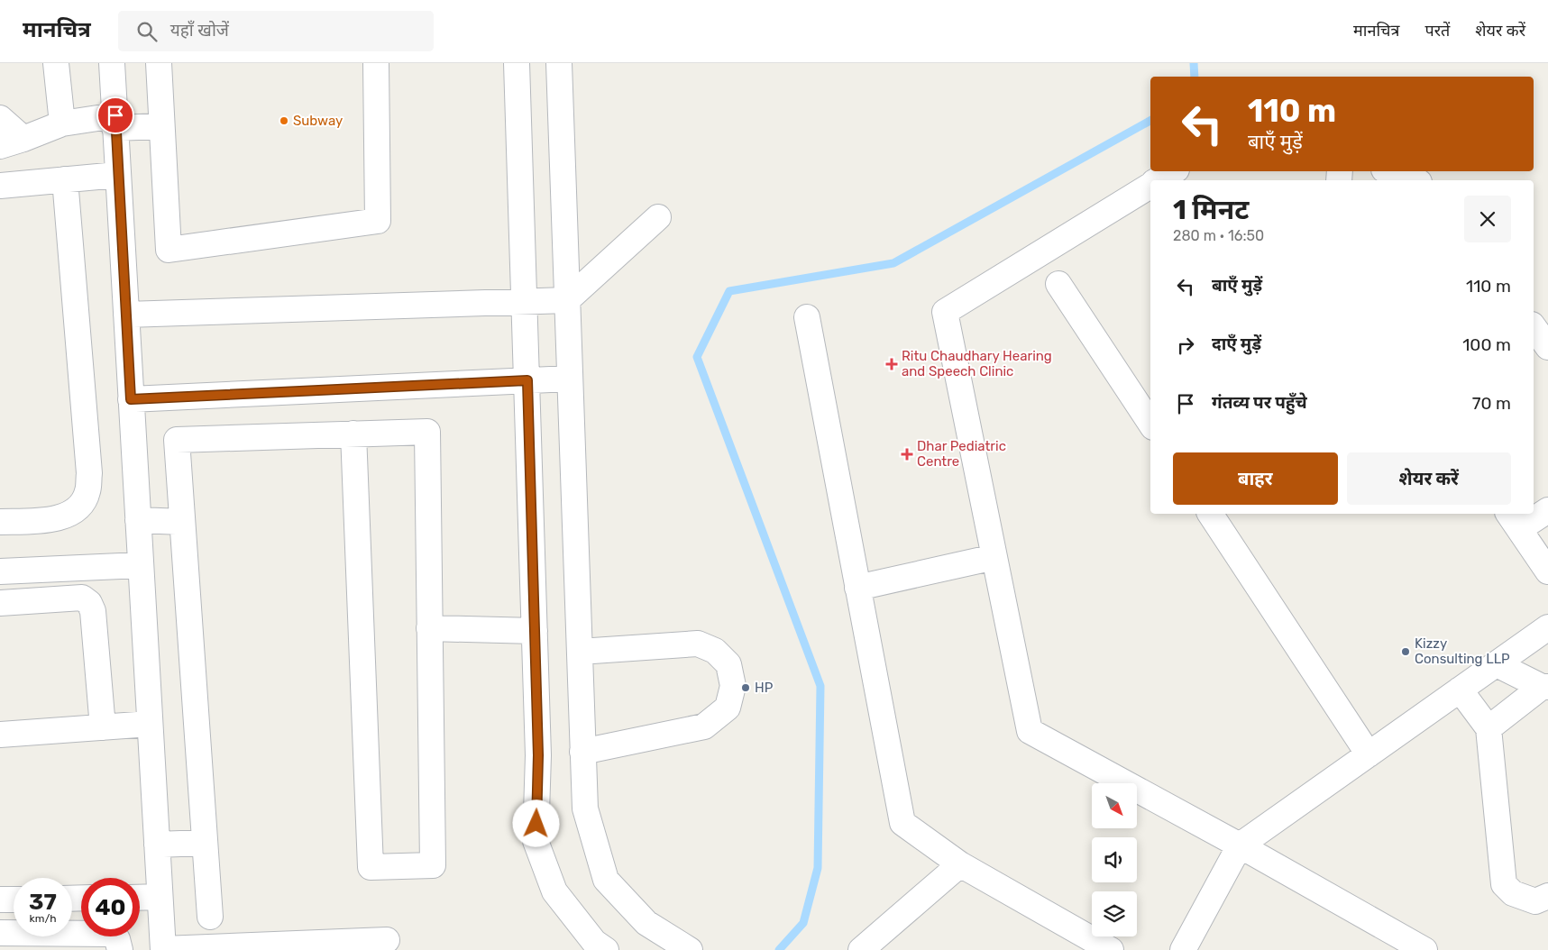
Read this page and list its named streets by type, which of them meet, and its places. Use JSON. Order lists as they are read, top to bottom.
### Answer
{
  "places": {
    "other": ["Subway", "Kizzy Consulting LLP", "HP"],
    "health": ["Ritu Chaudhary Hearing and Speech Clinic", "Dhar Pediatric Centre"]
  },
  "north": "bottom right",
  "page": {
    "header": "मानचित्र",
    "search": "यहाँ खोजें",
    "nav": ["मानचित्र", "परतें", "शेयर करें"],
    "turn": ["110 m", "बाएँ मुड़ें"],
    "heading": ["1 मिनट", "280 m · 16:50"],
    "list": [
      {
        "name": "बाएँ मुड़ें",
        "value": "110 m"
      },
      {
        "name": "दाएँ मुड़ें",
        "value": "100 m"
      },
      {
        "name": "गंतव्य पर पहुँचे",
        "value": "70 m"
      }
    ],
    "buttons": ["बाहर", "शेयर करें"],
    "speed": "37 km/h",
    "limit": "40"
  }
}
